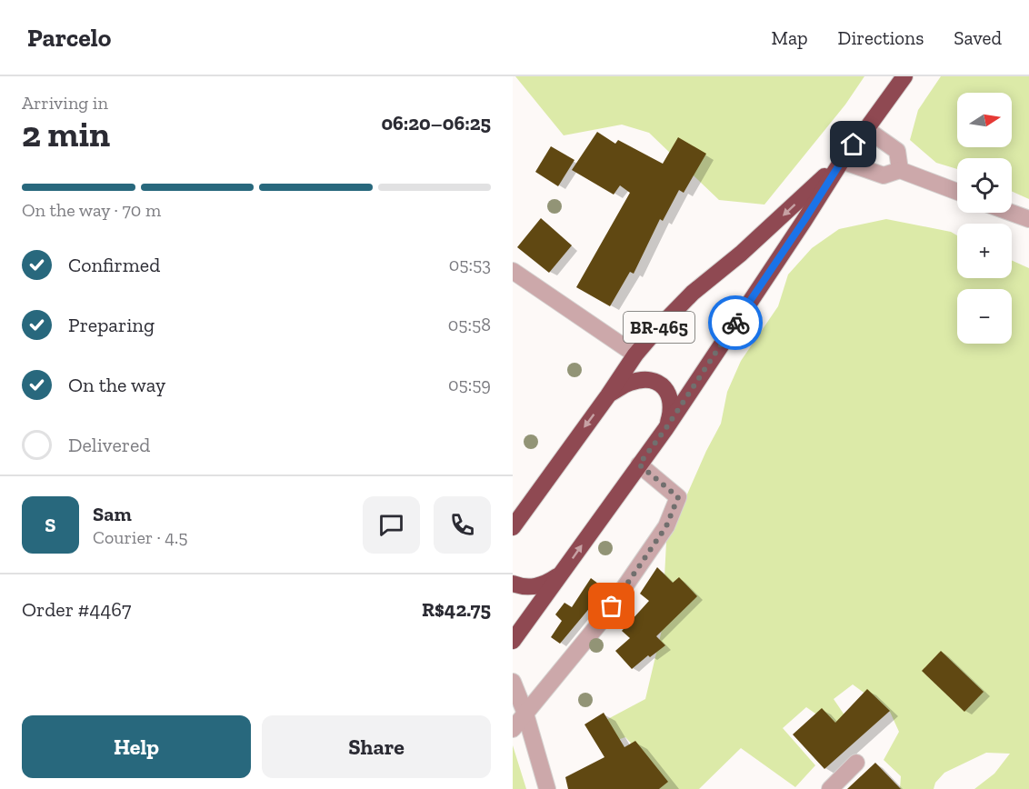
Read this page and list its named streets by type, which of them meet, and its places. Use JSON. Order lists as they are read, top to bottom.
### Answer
{
  "streets": {
    "highway": ["BR-465"]
  },
  "north": "right",
  "page": {
    "header": "Parcelo",
    "nav": ["Map", "Directions", "Saved"],
    "heading": ["2 min", "Arriving in", "06:20–06:25"],
    "panel": [
      "Sam",
      "Courier · 4.5",
      "Order #4467",
      "R$42.75"
    ],
    "map_buttons": ["+", "−"],
    "bar": "On the way · 70 m",
    "list": [
      ["Confirmed", "05:53"],
      ["Preparing", "05:58"],
      ["On the way", "05:59"],
      "Delivered"
    ],
    "round": "S",
    "buttons": ["Help", "Share"]
  }
}
